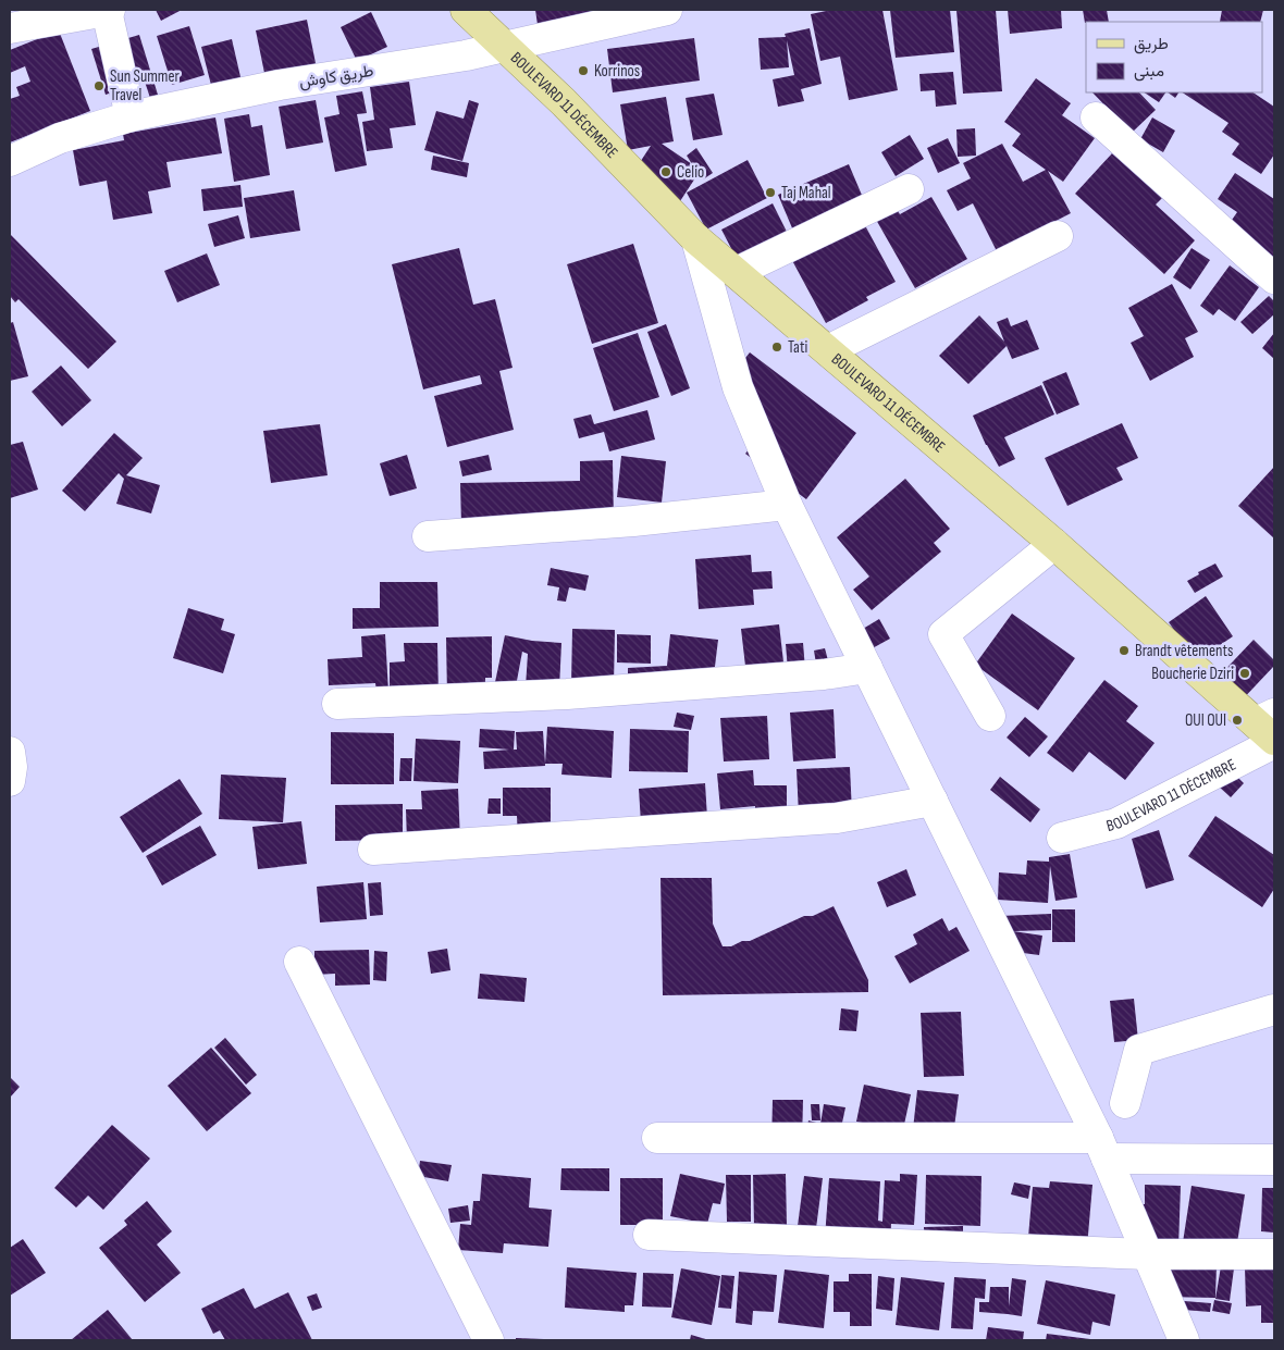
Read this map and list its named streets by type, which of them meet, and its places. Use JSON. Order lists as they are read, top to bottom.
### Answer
{
  "streets": {
    "main road": ["BOULEVARD 11 DÉCEMBRE"],
    "street": ["طريق كاوش"]
  },
  "crossings": [
    ["طريق كاوش", "BOULEVARD 11 DÉCEMBRE"]
  ],
  "places": [
    "Korrinos",
    "Sun Summer Travel",
    "Celio",
    "Taj Mahal",
    "Tati",
    "Brandt vêtements",
    "Boucherie Dziri",
    "OUI OUI"
  ],
  "legend": ["طريق", "مبنى"]
}
